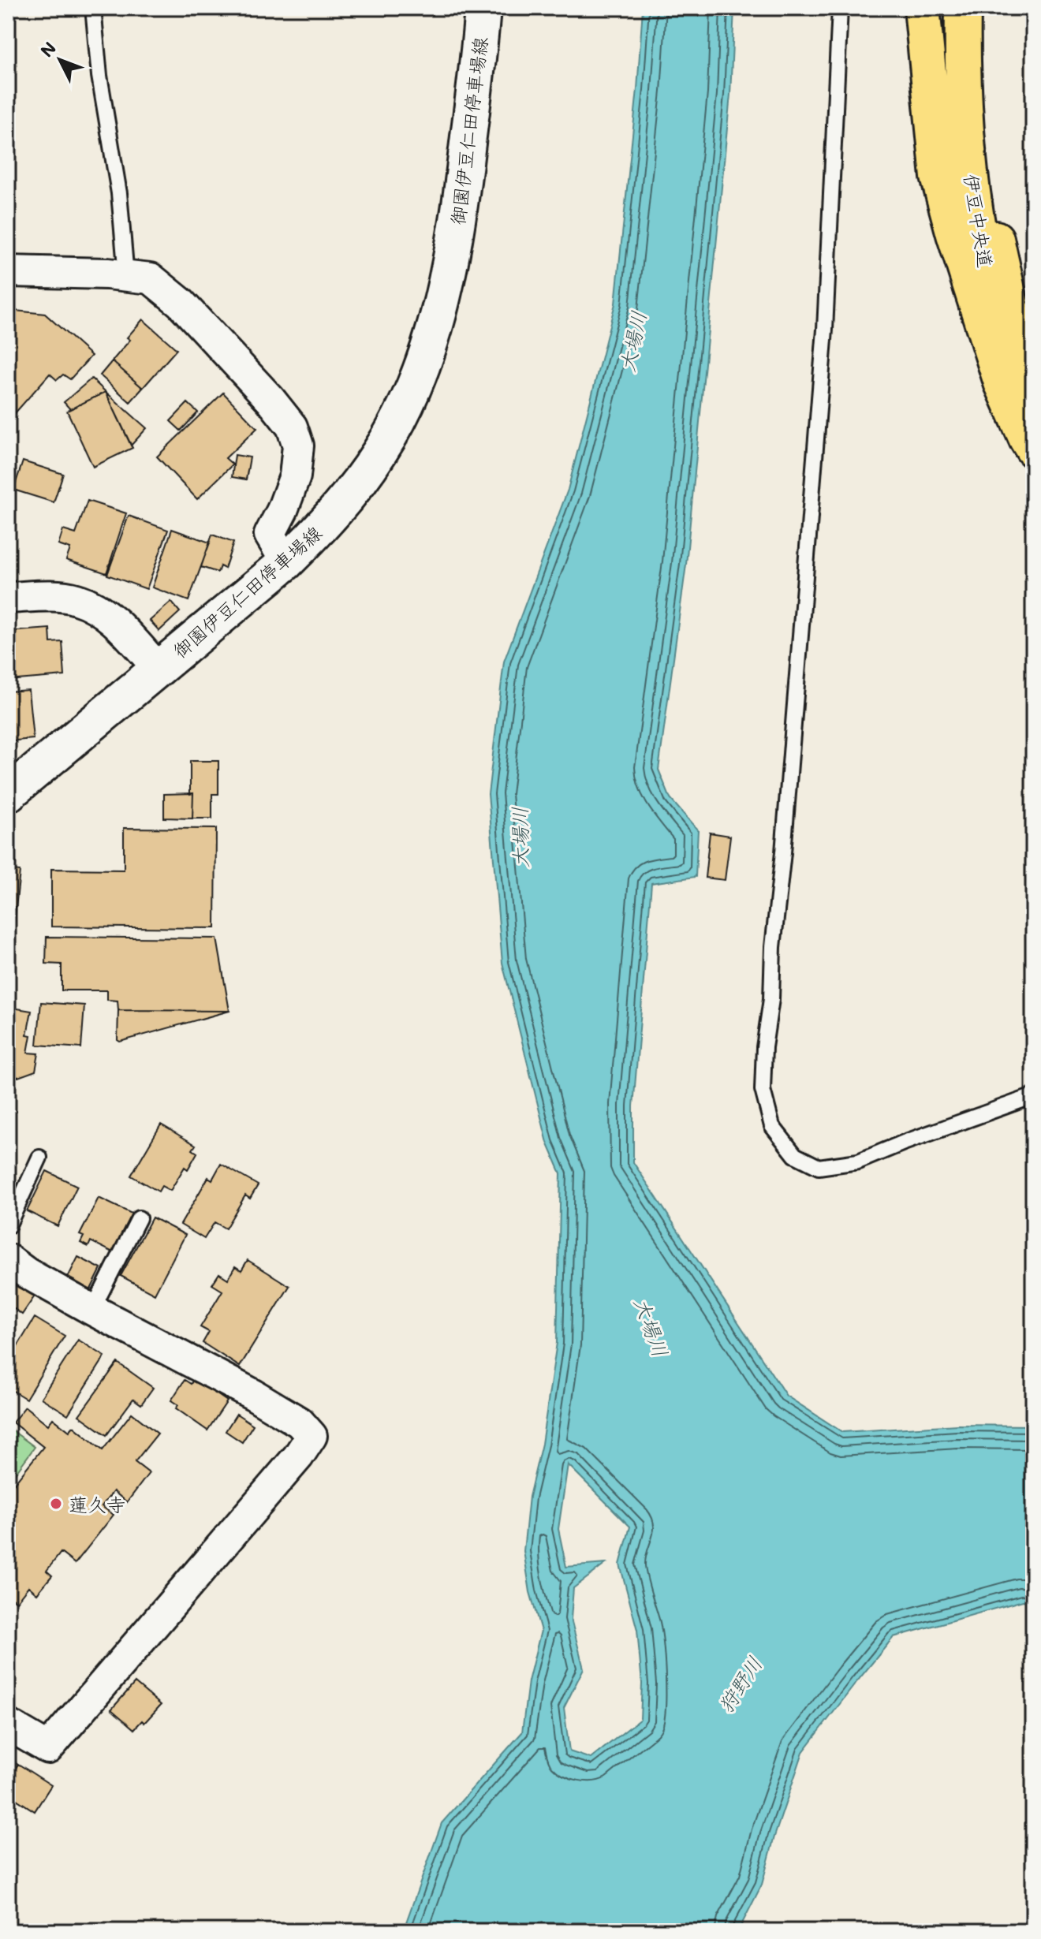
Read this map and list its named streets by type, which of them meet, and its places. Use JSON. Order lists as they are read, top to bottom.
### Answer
{
  "streets": {
    "highway": ["伊豆中央道"],
    "main road": ["御園伊豆仁田停車場線"]
  },
  "water": ["大場川", "狩野川"],
  "places": ["蓮久寺"],
  "north": "top left"
}
